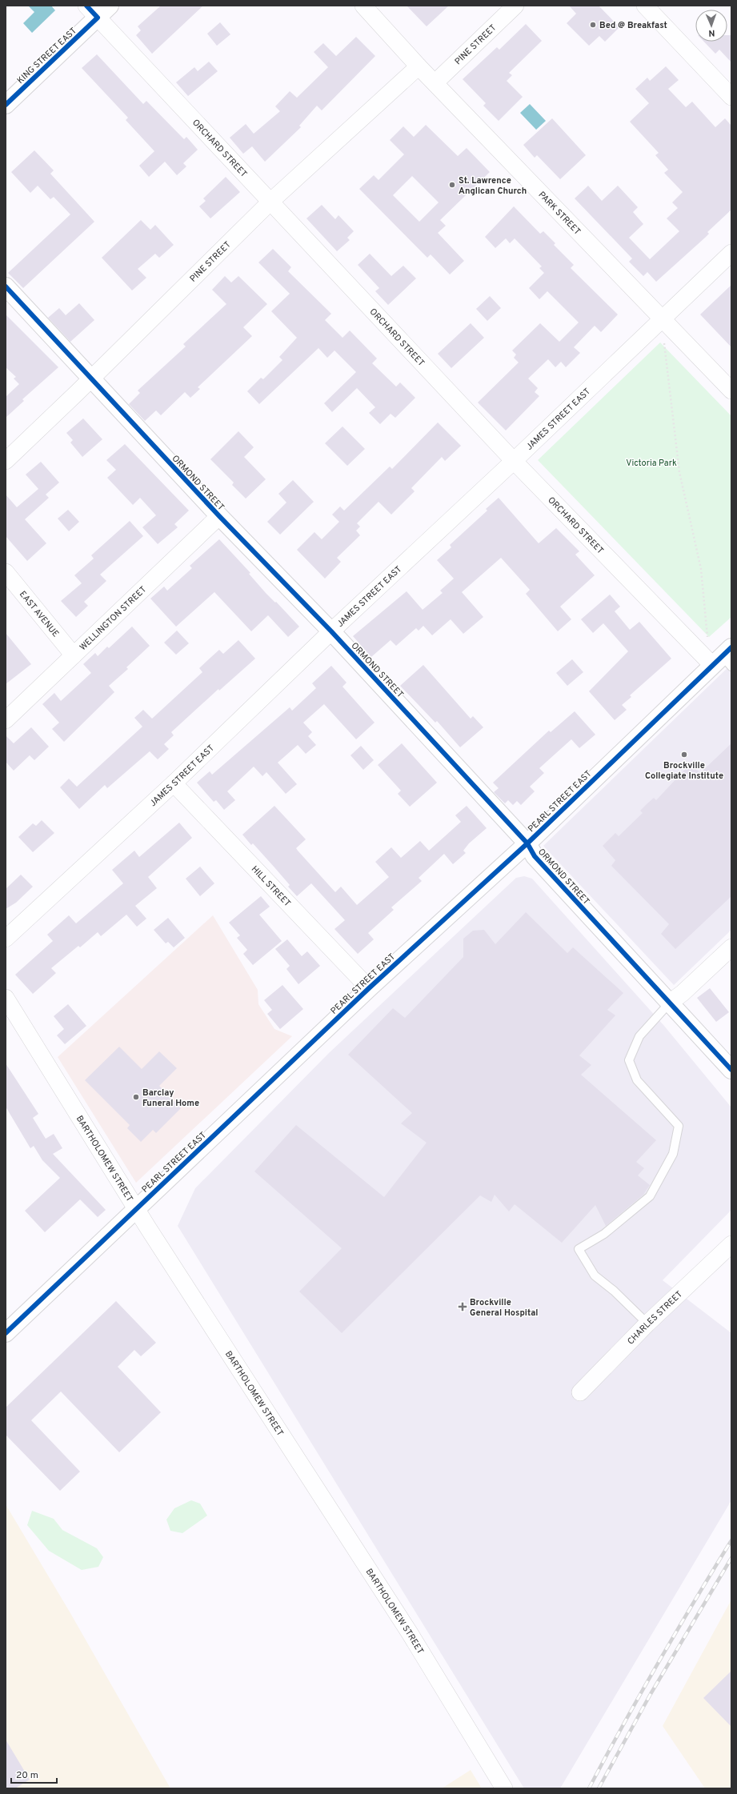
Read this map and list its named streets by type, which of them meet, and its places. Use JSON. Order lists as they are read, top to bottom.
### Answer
{
  "streets": {
    "street": [
      "PINE STREET",
      "KING STREET EAST",
      "ORCHARD STREET",
      "PARK STREET",
      "JAMES STREET EAST",
      "ORMOND STREET",
      "EAST AVENUE",
      "WELLINGTON STREET",
      "PEARL STREET EAST",
      "HILL STREET",
      "BARTHOLOMEW STREET",
      "CHARLES STREET"
    ]
  },
  "crossings": [
    ["PINE STREET", "ORCHARD STREET"],
    ["PINE STREET", "PARK STREET"],
    ["PINE STREET", "ORMOND STREET"],
    ["KING STREET EAST", "ORCHARD STREET"],
    ["ORCHARD STREET", "JAMES STREET EAST"],
    ["ORCHARD STREET", "PEARL STREET EAST"],
    ["PARK STREET", "JAMES STREET EAST"],
    ["JAMES STREET EAST", "ORMOND STREET"],
    ["JAMES STREET EAST", "HILL STREET"],
    ["ORMOND STREET", "WELLINGTON STREET"],
    ["ORMOND STREET", "PEARL STREET EAST"],
    ["EAST AVENUE", "WELLINGTON STREET"],
    ["PEARL STREET EAST", "HILL STREET"],
    ["PEARL STREET EAST", "BARTHOLOMEW STREET"]
  ],
  "parks": ["Victoria Park"],
  "places": {
    "other": [
      "Bed @ Breakfast",
      "St. Lawrence Anglican Church",
      "Brockville Collegiate Institute",
      "Barclay Funeral Home"
    ],
    "health": ["Brockville General Hospital"]
  },
  "scale_bar": "20 m",
  "north": "bottom"
}
